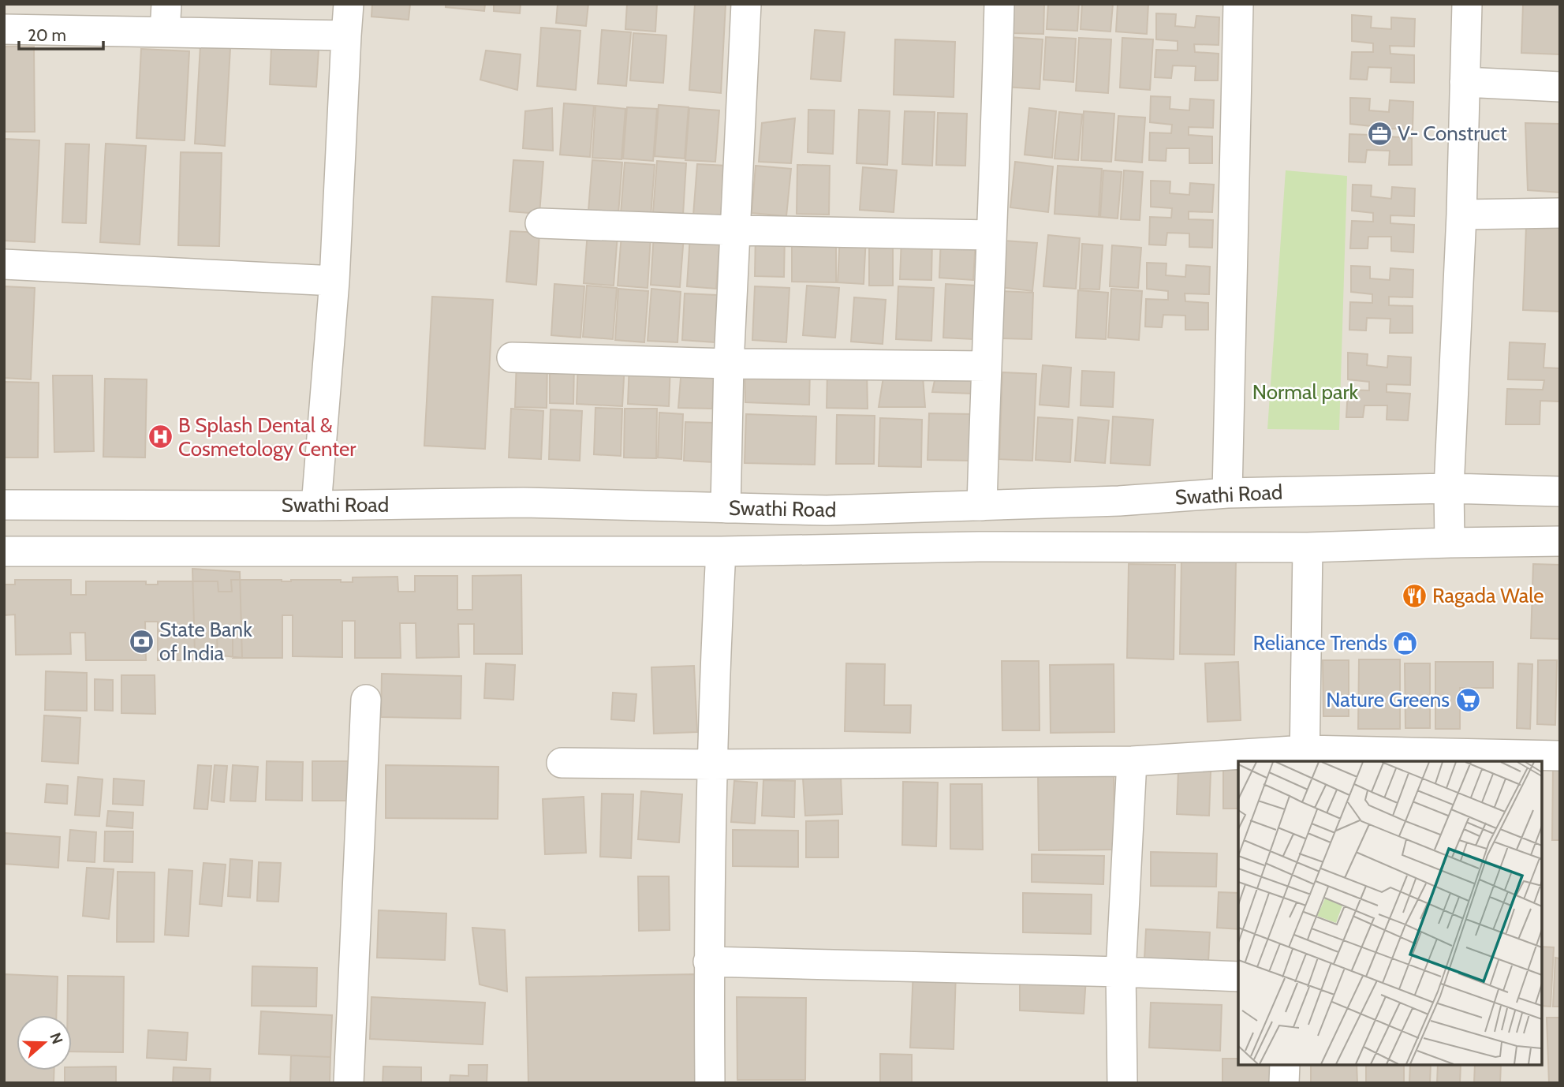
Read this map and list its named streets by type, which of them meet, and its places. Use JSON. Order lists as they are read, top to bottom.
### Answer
{
  "streets": {
    "street": ["Swathi Road"]
  },
  "parks": ["Normal park"],
  "places": {
    "office": ["V- Construct"],
    "hospital": ["B Splash Dental & Cosmetology Center"],
    "restaurant": ["Ragada Wale"],
    "bank": ["State Bank of India"],
    "shop": ["Reliance Trends"],
    "supermarket": ["Nature Greens"]
  },
  "scale_bar": "20 m",
  "north": "right"
}
